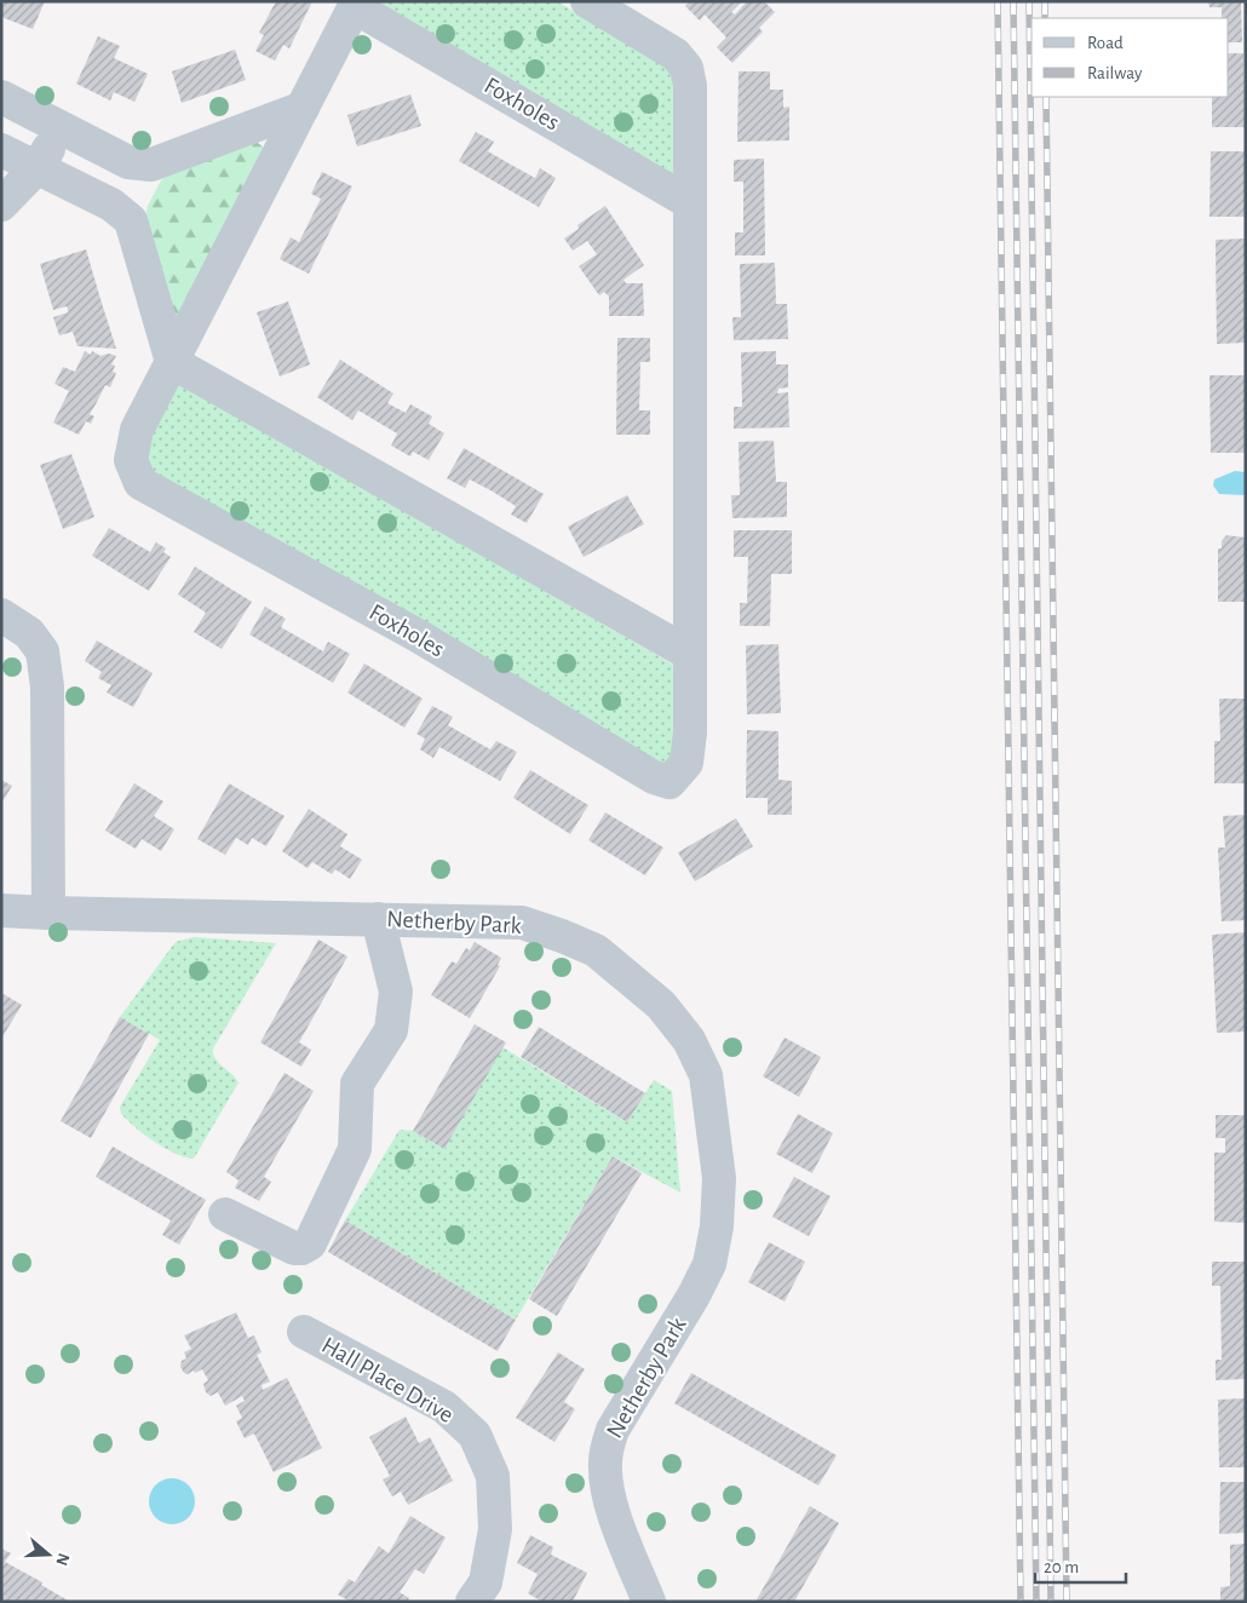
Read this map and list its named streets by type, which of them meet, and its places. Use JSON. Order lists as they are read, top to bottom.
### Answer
{
  "streets": {
    "street": ["Foxholes", "Netherby Park", "Hall Place Drive"]
  },
  "legend": ["Road", "Railway"],
  "scale_bar": "20 m",
  "north": "right"
}
